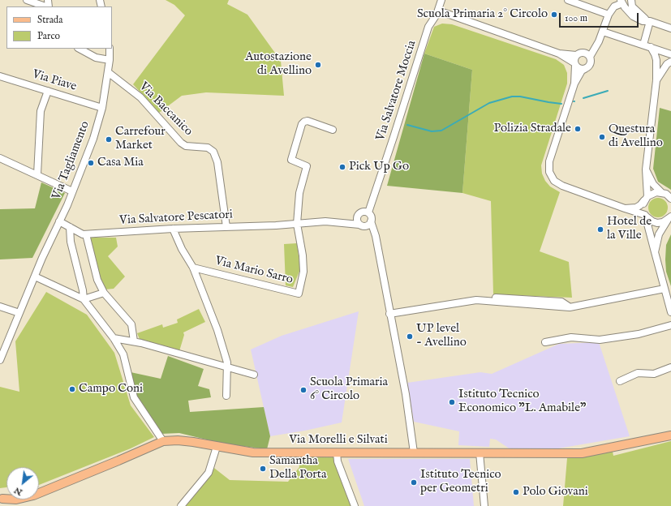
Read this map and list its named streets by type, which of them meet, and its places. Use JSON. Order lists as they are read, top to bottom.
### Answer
{
  "streets": {
    "main road": ["Via Morelli e Silvati"],
    "street": [
      "Via Piave",
      "Via Salvatore Moccia",
      "Via Baccanico",
      "Via Tagliamento",
      "Via Salvatore Pescatori",
      "Via Mario Sarro"
    ]
  },
  "crossings": [
    ["Via Piave", "Via Tagliamento"],
    ["Via Salvatore Moccia", "Via Salvatore Pescatori"],
    ["Via Baccanico", "Via Tagliamento"],
    ["Via Baccanico", "Via Salvatore Pescatori"],
    ["Via Tagliamento", "Via Salvatore Pescatori"],
    ["Via Salvatore Pescatori", "Via Mario Sarro"]
  ],
  "places": [
    "Scuola Primaria 2° Circolo",
    "Autostazione di Avellino",
    "Polizia Stradale",
    "Questura di Avellino",
    "Carrefour Market",
    "Casa Mia",
    "Pick Up Go",
    "Hotel de la Ville",
    "UP level - Avellino",
    "Campo Coni",
    "Scuola Primaria 6° Circolo",
    "Istituto Tecnico Economico \"L. Amabile\"",
    "Samantha Della Porta",
    "Istituto Tecnico per Geometri",
    "Polo Giovani"
  ],
  "legend": ["Strada", "Parco"],
  "scale_bar": "100 m",
  "north": "bottom left"
}
